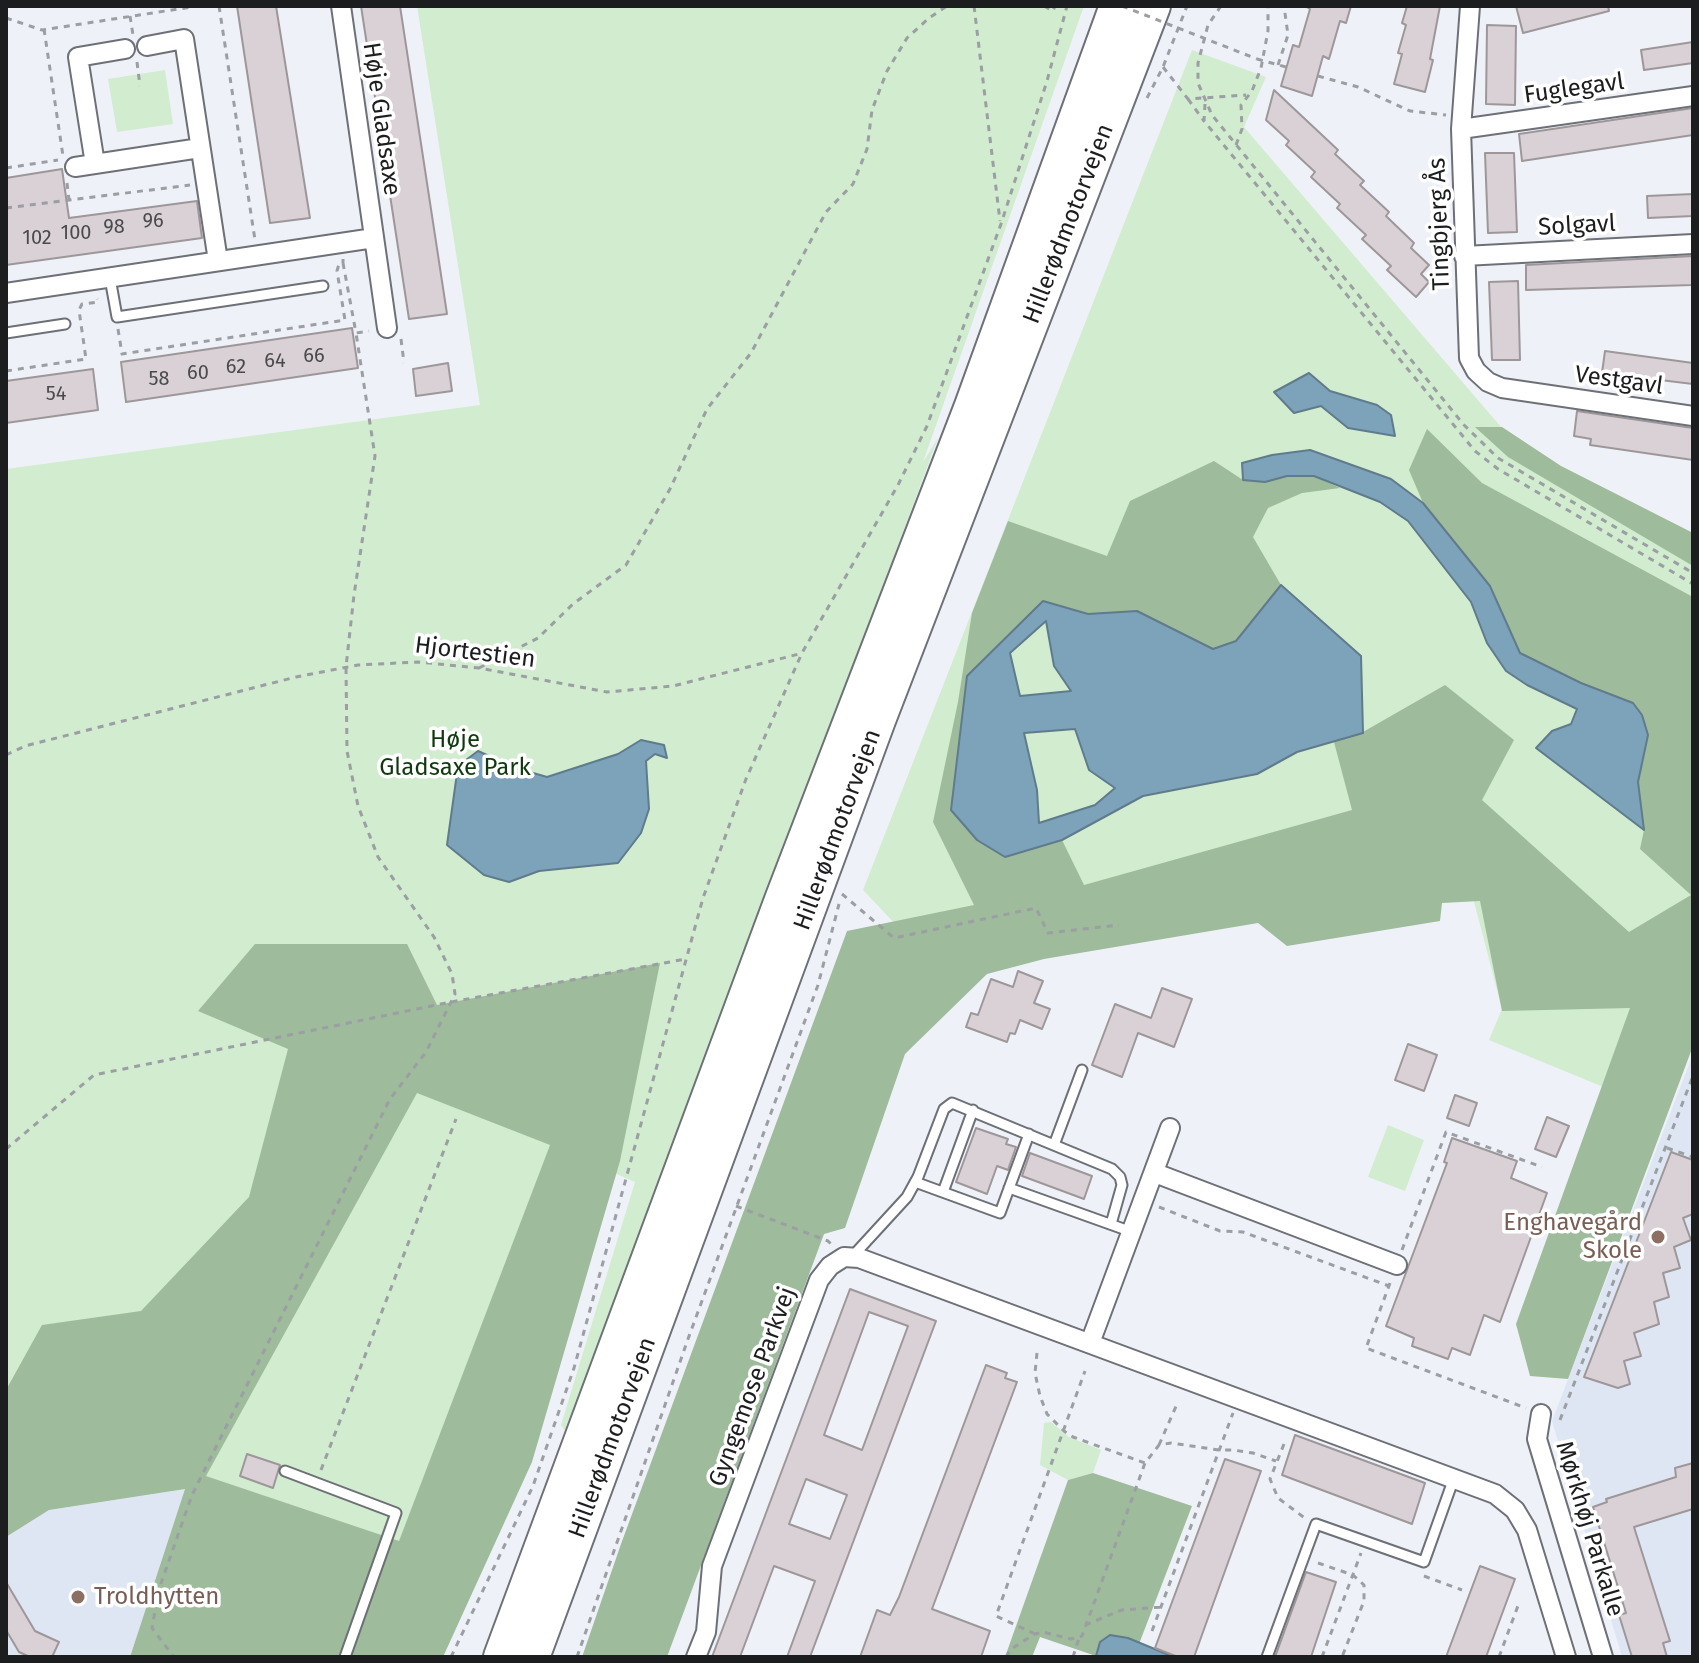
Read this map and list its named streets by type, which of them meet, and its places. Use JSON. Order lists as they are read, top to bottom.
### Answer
{
  "streets": {
    "highway": ["Hillerødmotorvejen"],
    "street": [
      "Fuglegavl",
      "Høje Gladsaxe",
      "Tingbjerg Ås",
      "Solgavl",
      "Vestgavl",
      "Gyngemose Parkvej",
      "Mørkhøj Parkalle"
    ],
    "path": ["Hjortestien"]
  },
  "crossings": [
    ["Fuglegavl", "Tingbjerg Ås"],
    ["Tingbjerg Ås", "Solgavl"],
    ["Tingbjerg Ås", "Vestgavl"]
  ],
  "parks": ["Høje Gladsaxe Park"],
  "places": ["Enghavegård Skole", "Troldhytten"],
  "house_numbers": [
    "96",
    "98",
    "100",
    "102",
    "66",
    "64",
    "62",
    "60",
    "58",
    "54"
  ]
}
